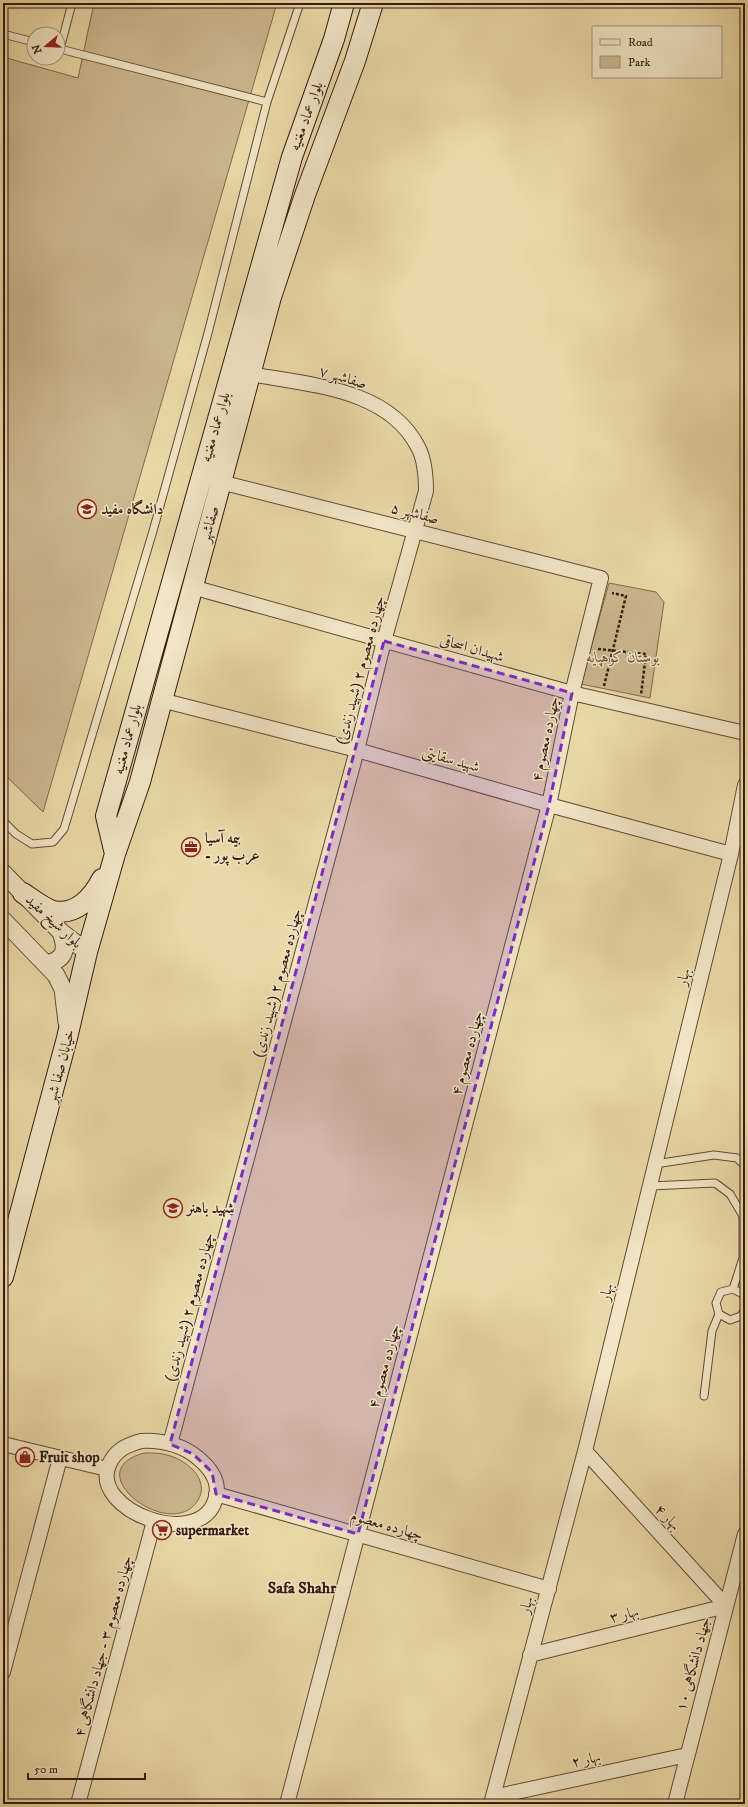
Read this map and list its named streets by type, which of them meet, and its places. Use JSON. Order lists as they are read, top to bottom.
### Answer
{
  "streets": {
    "main road": ["بلوار عماد مغنیه", "صفاشهر", "خیابان صفا شهر"],
    "street": [
      "صفاشهر ۷",
      "صفاشهر ۵",
      "شهیدان اسحاقی",
      "چهارده معصوم ۲ (شهید زندی)",
      "چهارده معصوم ۴",
      "شهید سقایتی",
      "بلوار شیخ مفید",
      "بهار",
      "بهار ۴",
      "چهارده معصوم",
      "بهار ۳",
      "چهارده معصوم ۳ - جهاد دانشگاهی ۴",
      "جهاد دانشگاهی ۱۰",
      "بهار ۲"
    ]
  },
  "crossings": [
    ["بلوار عماد مغنیه", "صفاشهر"],
    ["بلوار عماد مغنیه", "خیابان صفا شهر"],
    ["صفاشهر ۷", "صفاشهر ۵"],
    ["صفاشهر ۷", "صفاشهر"],
    ["صفاشهر ۷", "چهارده معصوم ۲ (شهید زندی)"],
    ["صفاشهر ۵", "صفاشهر"],
    ["صفاشهر ۵", "چهارده معصوم ۲ (شهید زندی)"],
    ["صفاشهر ۵", "چهارده معصوم ۴"],
    ["صفاشهر", "شهیدان اسحاقی"],
    ["صفاشهر", "شهید سقایتی"],
    ["صفاشهر", "خیابان صفا شهر"],
    ["شهیدان اسحاقی", "چهارده معصوم ۲ (شهید زندی)"],
    ["شهیدان اسحاقی", "چهارده معصوم ۴"],
    ["چهارده معصوم ۲ (شهید زندی)", "شهید سقایتی"],
    ["چهارده معصوم ۲ (شهید زندی)", "چهارده معصوم"],
    ["چهارده معصوم ۲ (شهید زندی)", "چهارده معصوم ۳ - جهاد دانشگاهی ۴"],
    ["چهارده معصوم ۴", "شهید سقایتی"],
    ["چهارده معصوم ۴", "چهارده معصوم"],
    ["شهید سقایتی", "بهار"],
    ["بلوار شیخ مفید", "خیابان صفا شهر"],
    ["بهار", "بهار ۴"],
    ["بهار", "چهارده معصوم"],
    ["بهار", "بهار ۳"],
    ["بهار", "بهار ۲"],
    ["بهار ۴", "بهار ۳"],
    ["بهار ۴", "جهاد دانشگاهی ۱۰"],
    ["چهارده معصوم", "چهارده معصوم ۳ - جهاد دانشگاهی ۴"],
    ["بهار ۳", "جهاد دانشگاهی ۱۰"],
    ["جهاد دانشگاهی ۱۰", "بهار ۲"]
  ],
  "districts": ["Safa Shahr"],
  "parks": ["بوستان کوهپایه"],
  "places": {
    "school or university": ["دانشگاه مفید", "شهید باهنر"],
    "office": ["بیمه آسیا - عرب پور"],
    "shop": ["Fruit shop"],
    "supermarket": ["supermarket"]
  },
  "legend": ["Road", "Park"],
  "scale_bar": "50 m",
  "north": "left"
}
